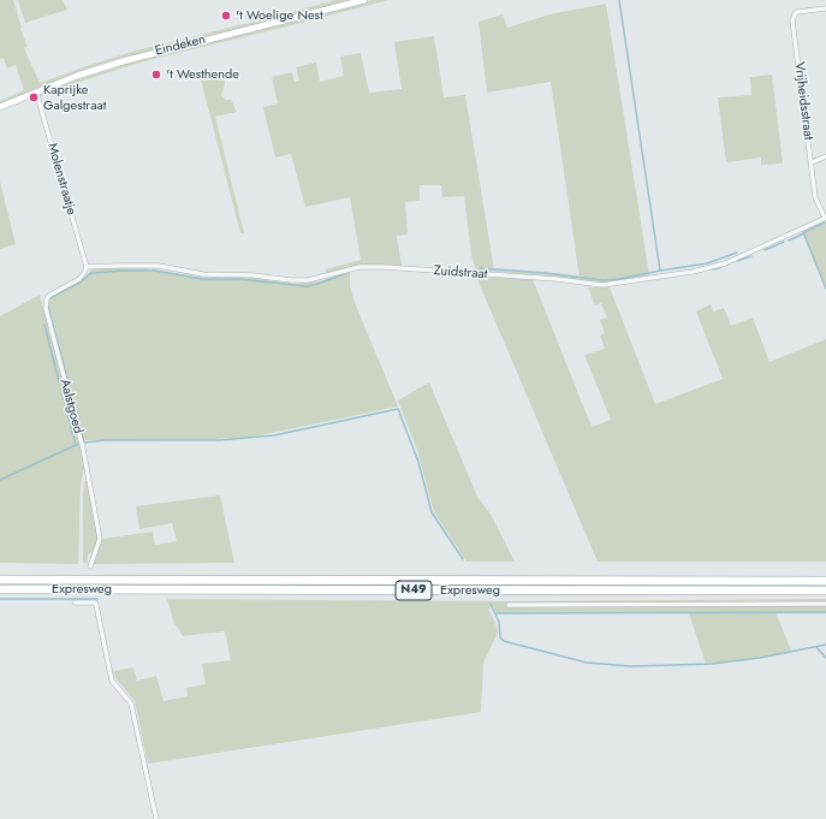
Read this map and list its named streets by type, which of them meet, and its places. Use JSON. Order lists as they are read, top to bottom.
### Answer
{
  "streets": {
    "highway": ["Expresweg", "N49"],
    "street": [
      "Eindeken",
      "Vrijheidsstraat",
      "Molenstraatje",
      "Zuidstraat",
      "Aalstgoed"
    ]
  },
  "crossings": [
    ["Eindeken", "Molenstraatje"],
    ["Vrijheidsstraat", "Zuidstraat"],
    ["Molenstraatje", "Zuidstraat"],
    ["Molenstraatje", "Aalstgoed"],
    ["Zuidstraat", "Aalstgoed"]
  ],
  "places": ["'t Woelige Nest", "'t Westhende", "Kaprijke Galgestraat"]
}
